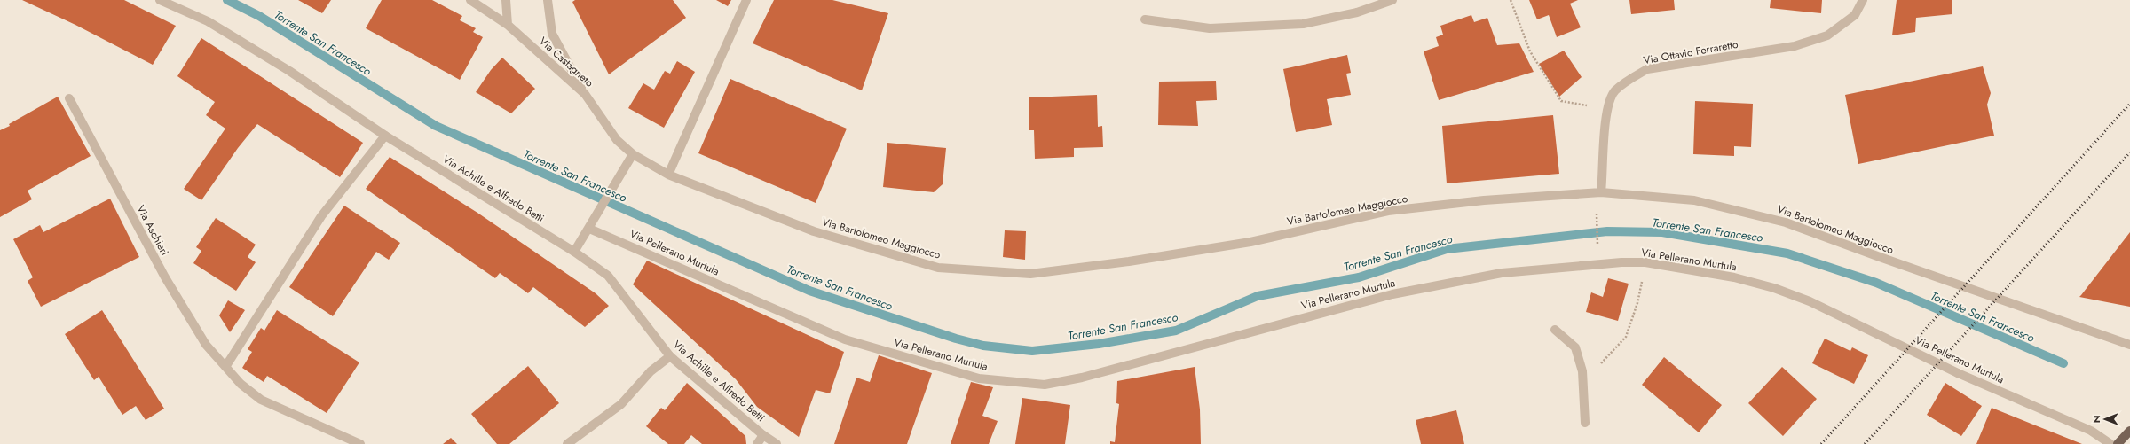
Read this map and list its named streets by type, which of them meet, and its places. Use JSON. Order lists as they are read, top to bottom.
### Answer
{
  "streets": {
    "street": [
      "Via Ottavio Ferraretto",
      "Via Castagneto",
      "Via Achille e Alfredo Betti",
      "Via Bartolomeo Maggiocco",
      "Via Aschieri",
      "Via Pellerano Murtula"
    ]
  },
  "crossings": [
    ["Via Ottavio Ferraretto", "Via Bartolomeo Maggiocco"],
    ["Via Castagneto", "Via Bartolomeo Maggiocco"]
  ],
  "water": ["Torrente San Francesco"],
  "north": "left"
}
